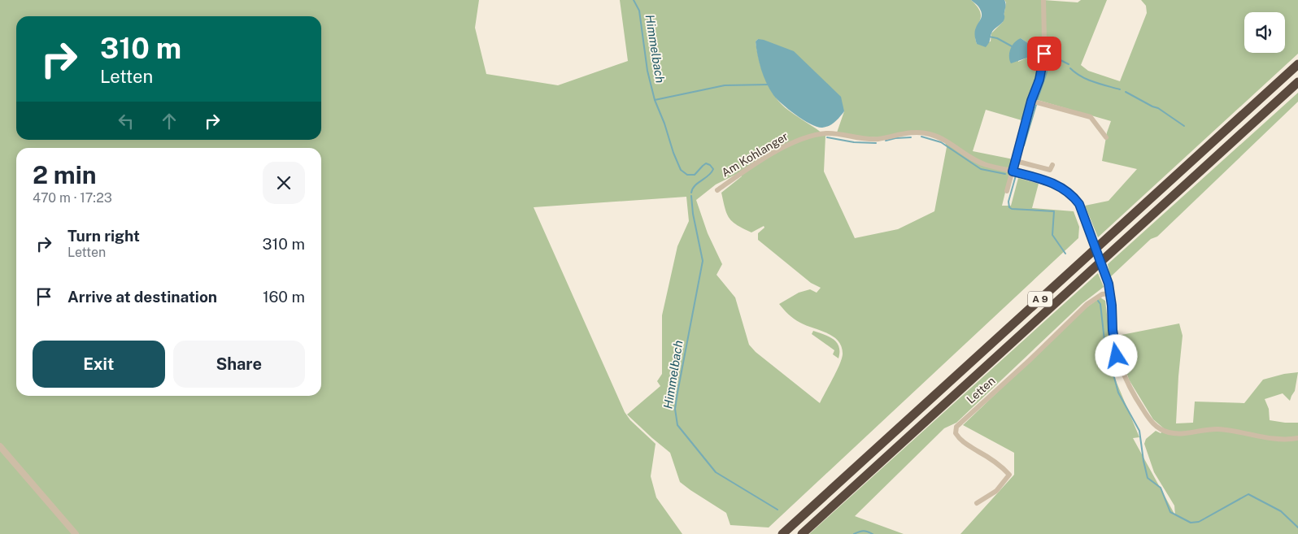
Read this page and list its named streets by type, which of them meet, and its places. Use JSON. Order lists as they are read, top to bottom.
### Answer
{
  "streets": {
    "highway": ["A 9"],
    "street": ["Am Kohlanger", "Letten"]
  },
  "water": ["Himmelbach"],
  "page": {
    "turn": ["310 m", "Letten"],
    "heading": ["2 min", "470 m · 17:23"],
    "list": [
      {
        "name": "Turn right",
        "note": "Letten",
        "value": "310 m"
      },
      {
        "name": "Arrive at destination",
        "value": "160 m"
      }
    ],
    "buttons": ["Exit", "Share"]
  }
}
